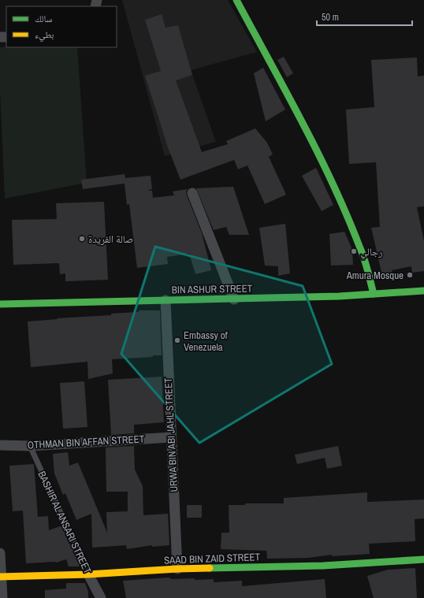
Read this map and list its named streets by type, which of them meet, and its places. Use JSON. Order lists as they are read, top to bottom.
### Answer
{
  "streets": {
    "street": [
      "BIN ASHUR STREET",
      "URWA BIN ABI JAHL STREET",
      "OTHMAN BIN AFFAN STREET",
      "BASHIR AL ANSARI STREET",
      "SAAD BIN ZAID STREET"
    ]
  },
  "crossings": [
    ["BIN ASHUR STREET", "URWA BIN ABI JAHL STREET"],
    ["URWA BIN ABI JAHL STREET", "OTHMAN BIN AFFAN STREET"],
    ["URWA BIN ABI JAHL STREET", "SAAD BIN ZAID STREET"],
    ["OTHMAN BIN AFFAN STREET", "BASHIR AL ANSARI STREET"],
    ["BASHIR AL ANSARI STREET", "SAAD BIN ZAID STREET"]
  ],
  "places": [
    "صالة الفريدة",
    "رجالي",
    "Amura Mosque",
    "Embassy of Venezuela"
  ],
  "legend": ["سالك", "بطيء"],
  "scale_bar": "50 m"
}
